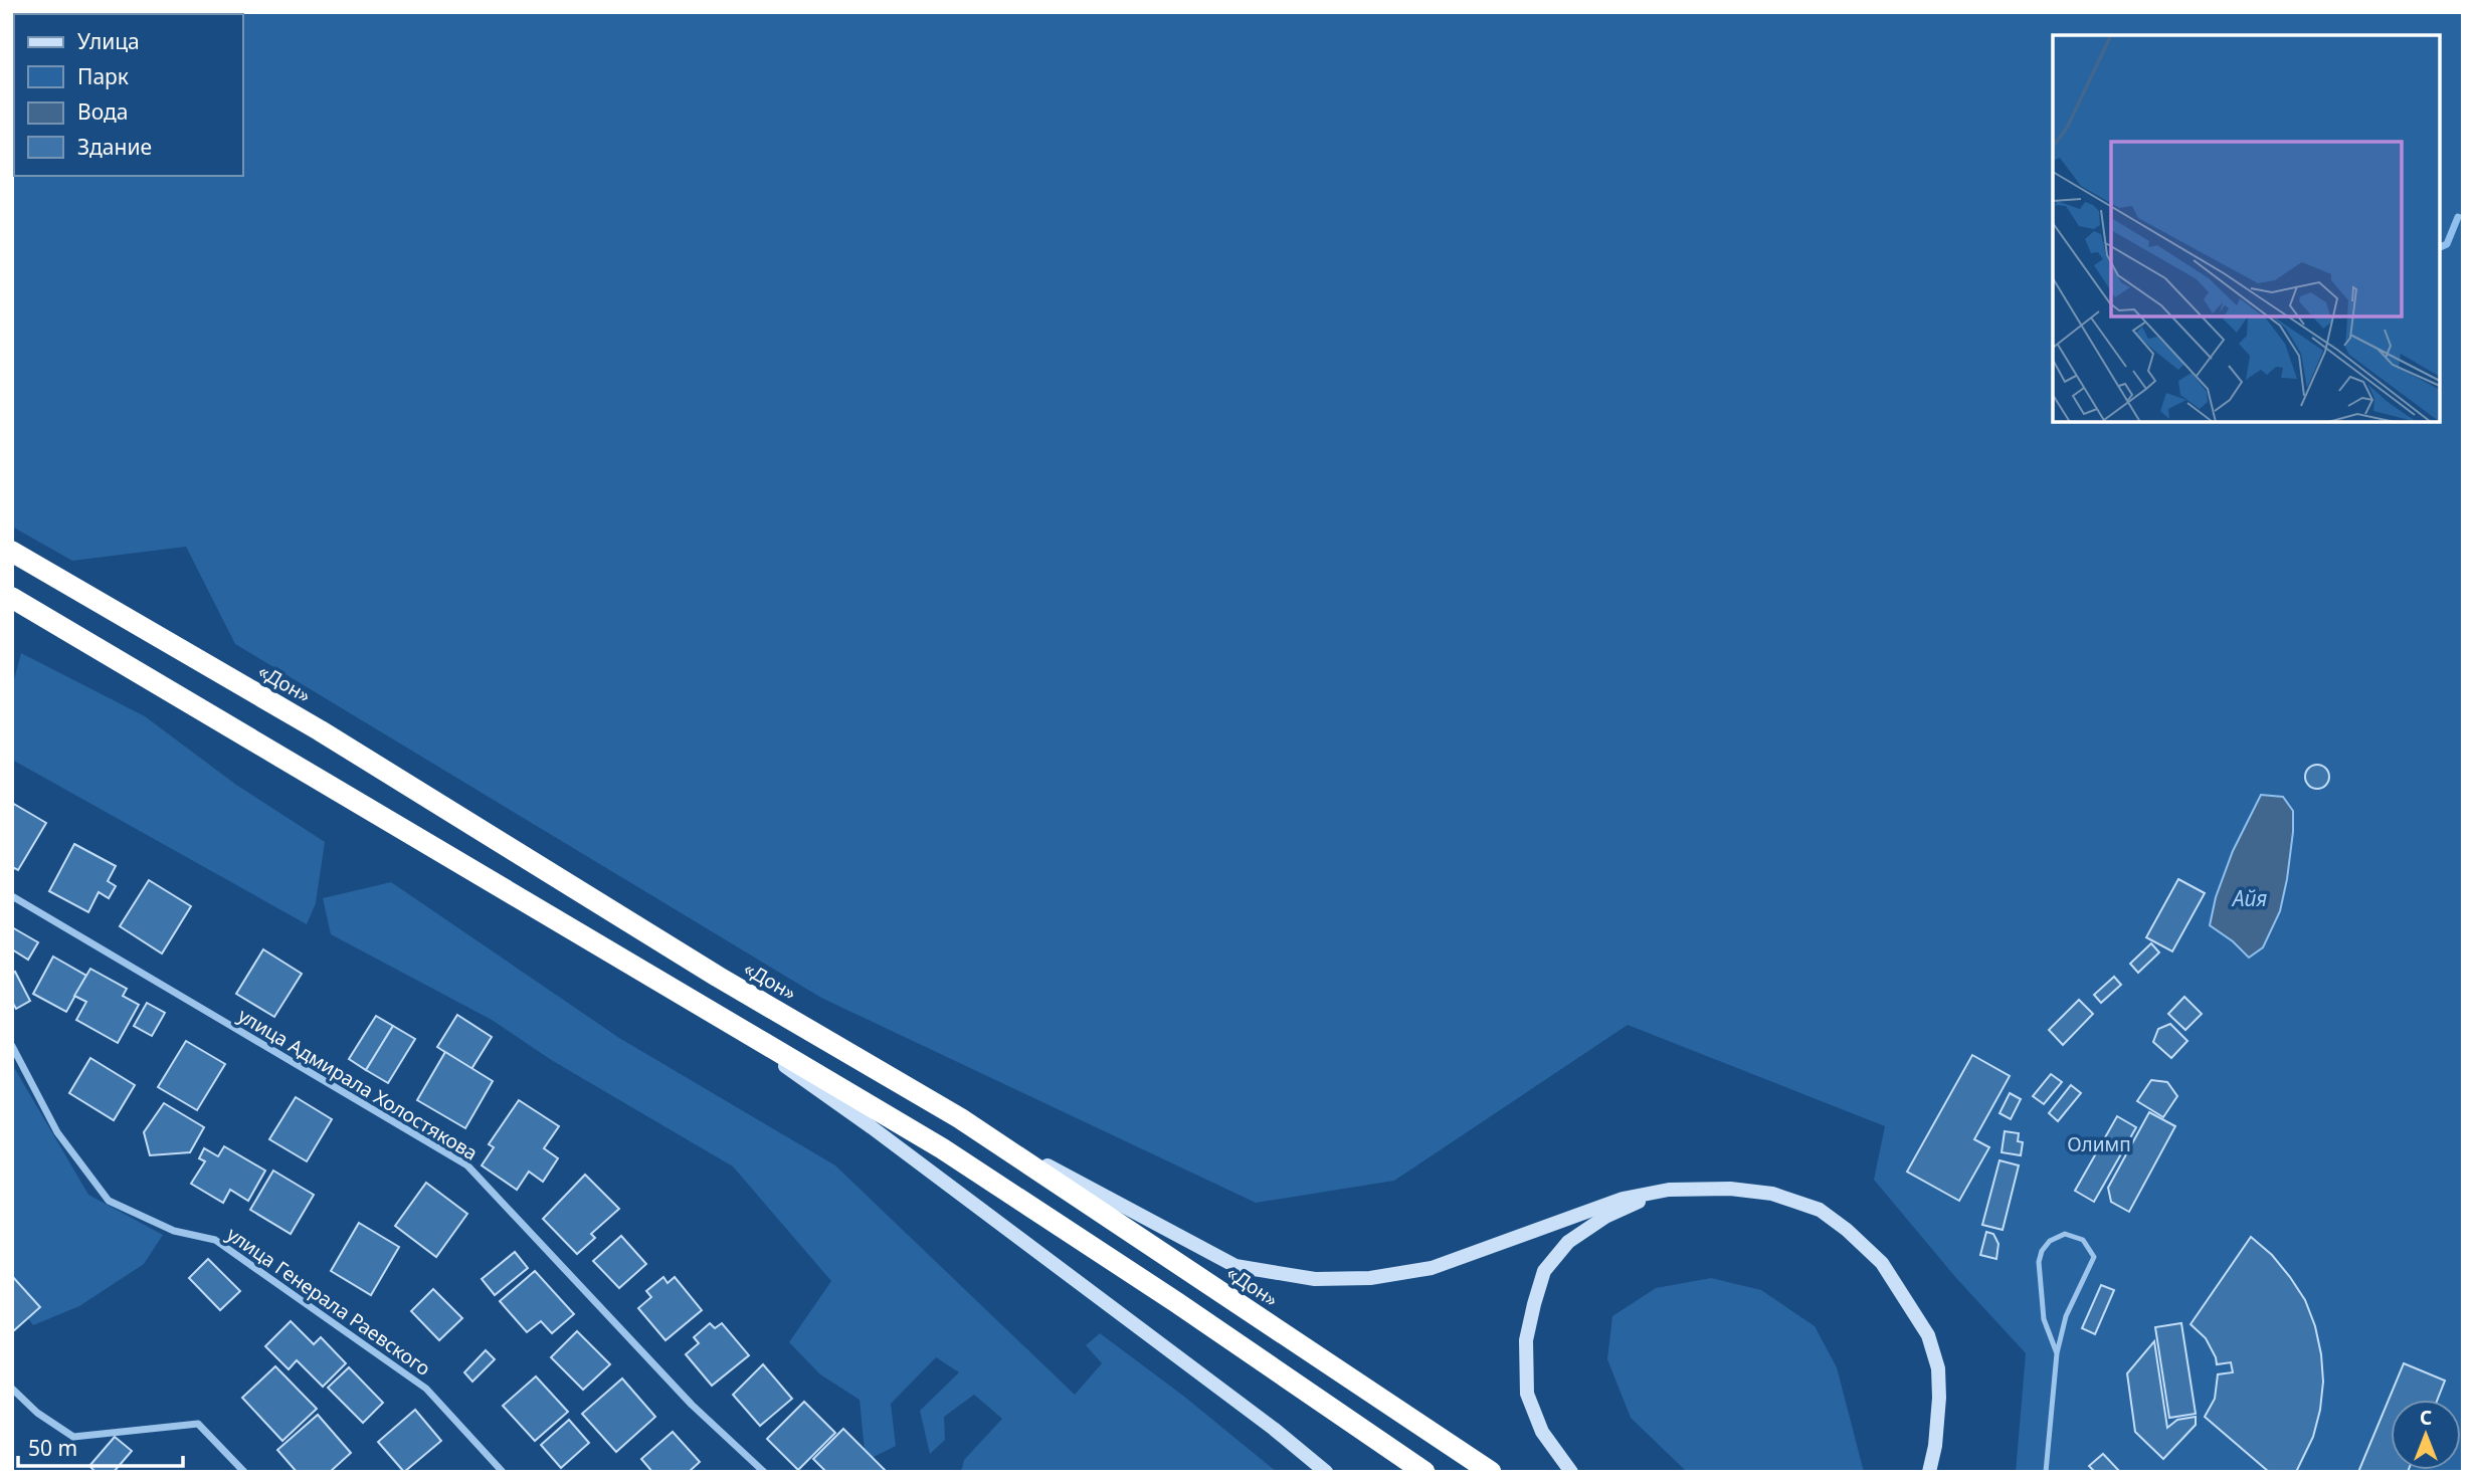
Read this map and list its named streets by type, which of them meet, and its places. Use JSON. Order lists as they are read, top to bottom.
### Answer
{
  "streets": {
    "highway": ["«Дон»"],
    "street": ["улица Адмирала Холостякова", "улица Генерала Раевского"]
  },
  "water": ["Айя"],
  "parks": ["Олимп"],
  "legend": [
    "Улица",
    "Парк",
    "Вода",
    "Здание"
  ],
  "scale_bar": "50 m",
  "north": "top"
}
